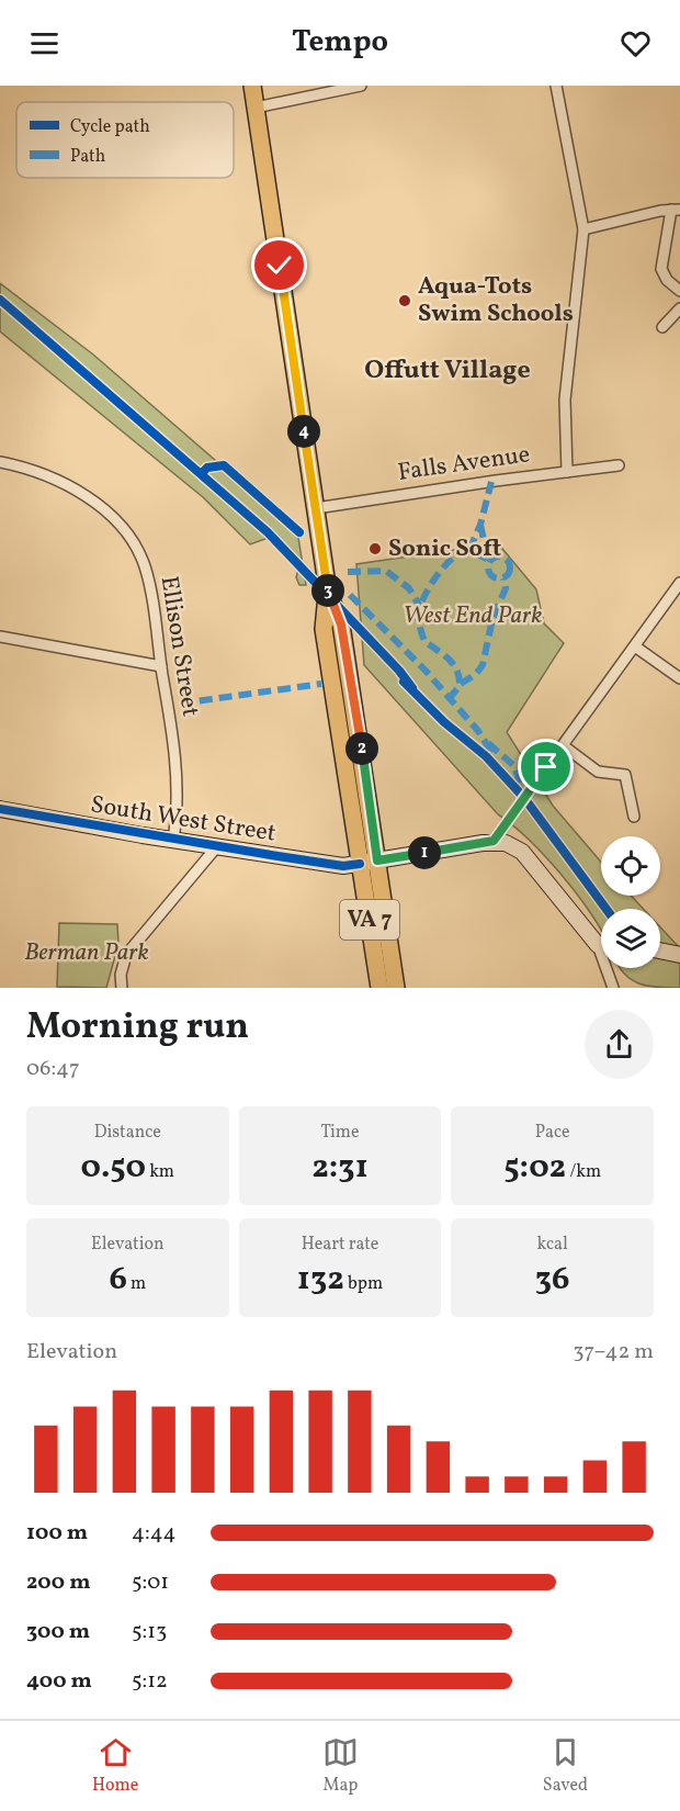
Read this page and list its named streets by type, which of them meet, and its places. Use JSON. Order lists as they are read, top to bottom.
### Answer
{
  "streets": {
    "main road": ["South West Street", "VA 7"],
    "street": ["Falls Avenue", "Ellison Street"]
  },
  "crossings": [
    ["Falls Avenue", "VA 7"],
    ["Ellison Street", "South West Street"],
    ["South West Street", "VA 7"]
  ],
  "districts": ["Offutt Village"],
  "parks": ["West End Park", "Berman Park"],
  "places": ["Aqua-Tots Swim Schools", "Sonic Soft"],
  "legend": ["Cycle path", "Path"],
  "page": {
    "header": "Tempo",
    "pins": [
      "4",
      "3",
      "2",
      "1"
    ],
    "heading": ["Morning run", "06:47"],
    "stats": [
      ["Distance", "0.50 km"],
      ["Time", "2:31"],
      ["Pace", "5:02 /km"],
      ["Elevation", "6 m"],
      ["Heart rate", "132 bpm"],
      ["kcal", "36"]
    ],
    "chart": ["Elevation", "37–42 m"],
    "list": [
      {
        "name": "100 m",
        "note": "4:44"
      },
      {
        "name": "200 m",
        "note": "5:01"
      },
      {
        "name": "300 m",
        "note": "5:13"
      },
      {
        "name": "400 m",
        "note": "5:12"
      }
    ],
    "tabs": ["Home", "Map", "Saved"]
  }
}
